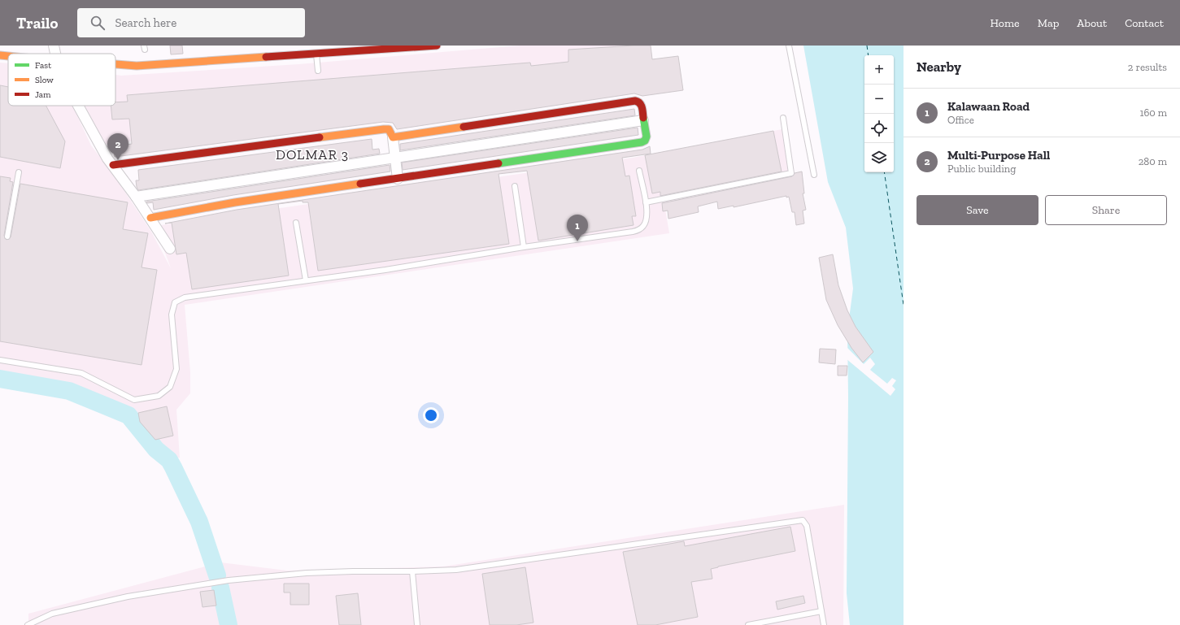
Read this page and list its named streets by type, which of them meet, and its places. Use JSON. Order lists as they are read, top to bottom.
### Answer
{
  "districts": ["DOLMAR 3"],
  "legend": ["Fast", "Slow", "Jam"],
  "page": {
    "header": "Trailo",
    "search": "Search here",
    "nav": [
      "Home",
      "Map",
      "About",
      "Contact"
    ],
    "heading": ["Nearby", "2 results"],
    "map_buttons": ["+", "−"],
    "list": [
      {
        "mark": "1",
        "name": "Kalawaan Road",
        "note": "Office",
        "value": "160 m"
      },
      {
        "mark": "2",
        "name": "Multi-Purpose Hall",
        "note": "Public building",
        "value": "280 m"
      }
    ],
    "pins": ["2", "1"],
    "buttons": ["Save", "Share"]
  }
}
